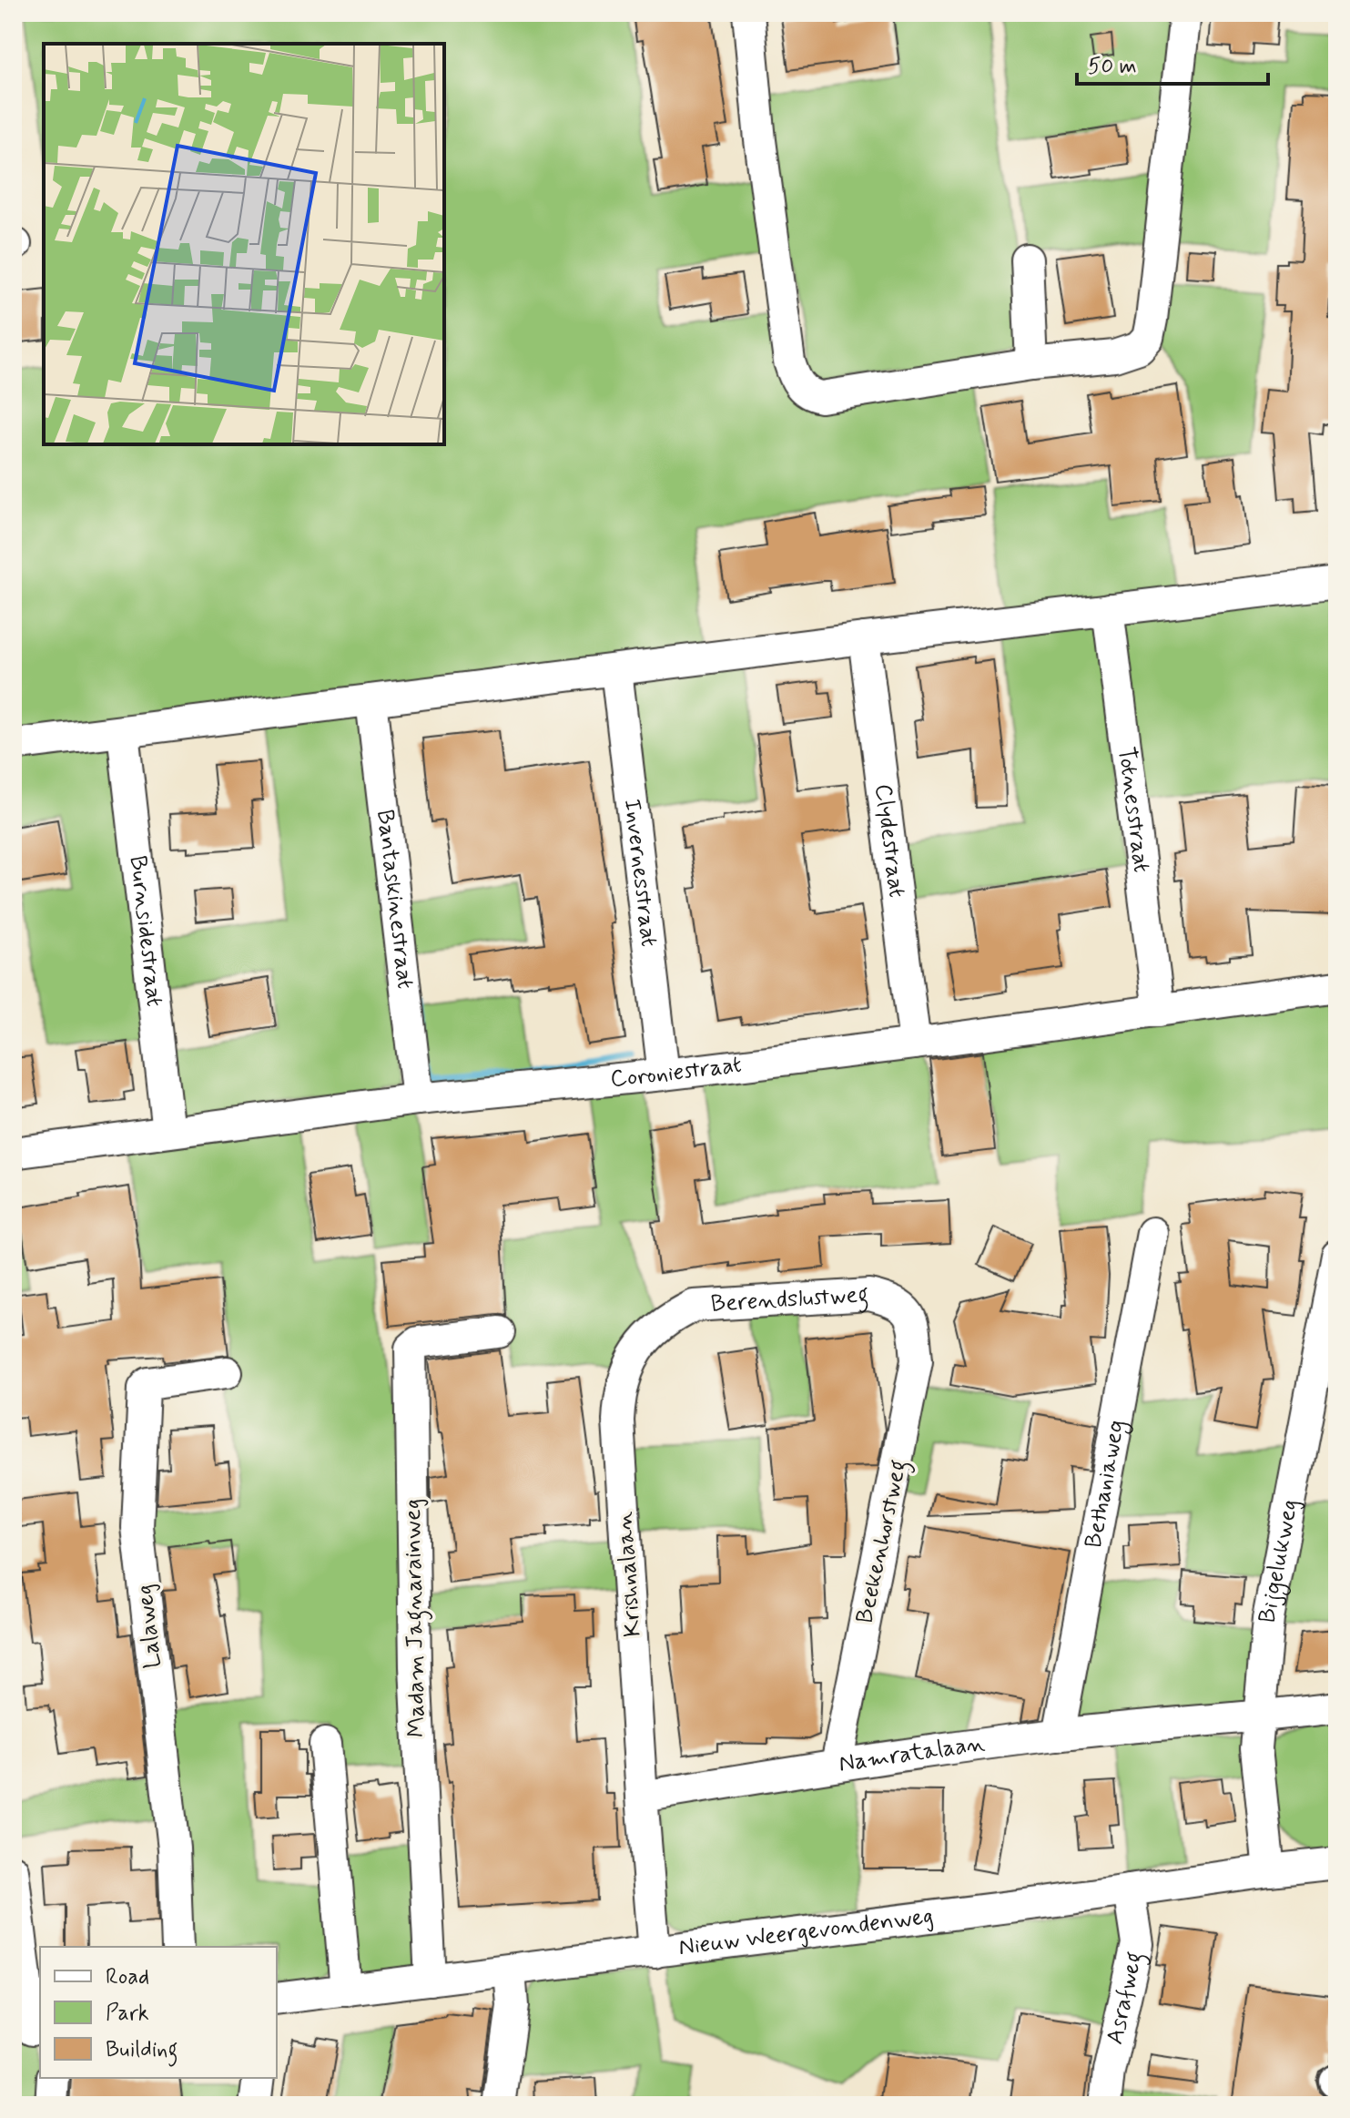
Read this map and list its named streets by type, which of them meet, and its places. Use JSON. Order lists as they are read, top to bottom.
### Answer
{
  "streets": {
    "street": [
      "Totnesstraat",
      "Clydestraat",
      "Invernesstraat",
      "Bantaskinestraat",
      "Burnsidestraat",
      "Coroniestraat",
      "Berendslustweg",
      "Bethaniaweg",
      "Beekenhorstweg",
      "Bijgelukweg",
      "Krishnalaan",
      "Madam Jagnarainweg",
      "Lalaweg",
      "Namratalaan",
      "Nieuw Weergevondenweg",
      "Asrafweg"
    ]
  },
  "crossings": [
    ["Totnesstraat", "Coroniestraat"],
    ["Clydestraat", "Coroniestraat"],
    ["Invernesstraat", "Coroniestraat"],
    ["Bantaskinestraat", "Coroniestraat"],
    ["Burnsidestraat", "Coroniestraat"],
    ["Berendslustweg", "Beekenhorstweg"],
    ["Berendslustweg", "Krishnalaan"],
    ["Bethaniaweg", "Namratalaan"],
    ["Beekenhorstweg", "Namratalaan"],
    ["Bijgelukweg", "Namratalaan"],
    ["Bijgelukweg", "Nieuw Weergevondenweg"],
    ["Krishnalaan", "Namratalaan"],
    ["Madam Jagnarainweg", "Nieuw Weergevondenweg"],
    ["Nieuw Weergevondenweg", "Asrafweg"]
  ],
  "legend": ["Road", "Park", "Building"],
  "scale_bar": "50 m"
}
